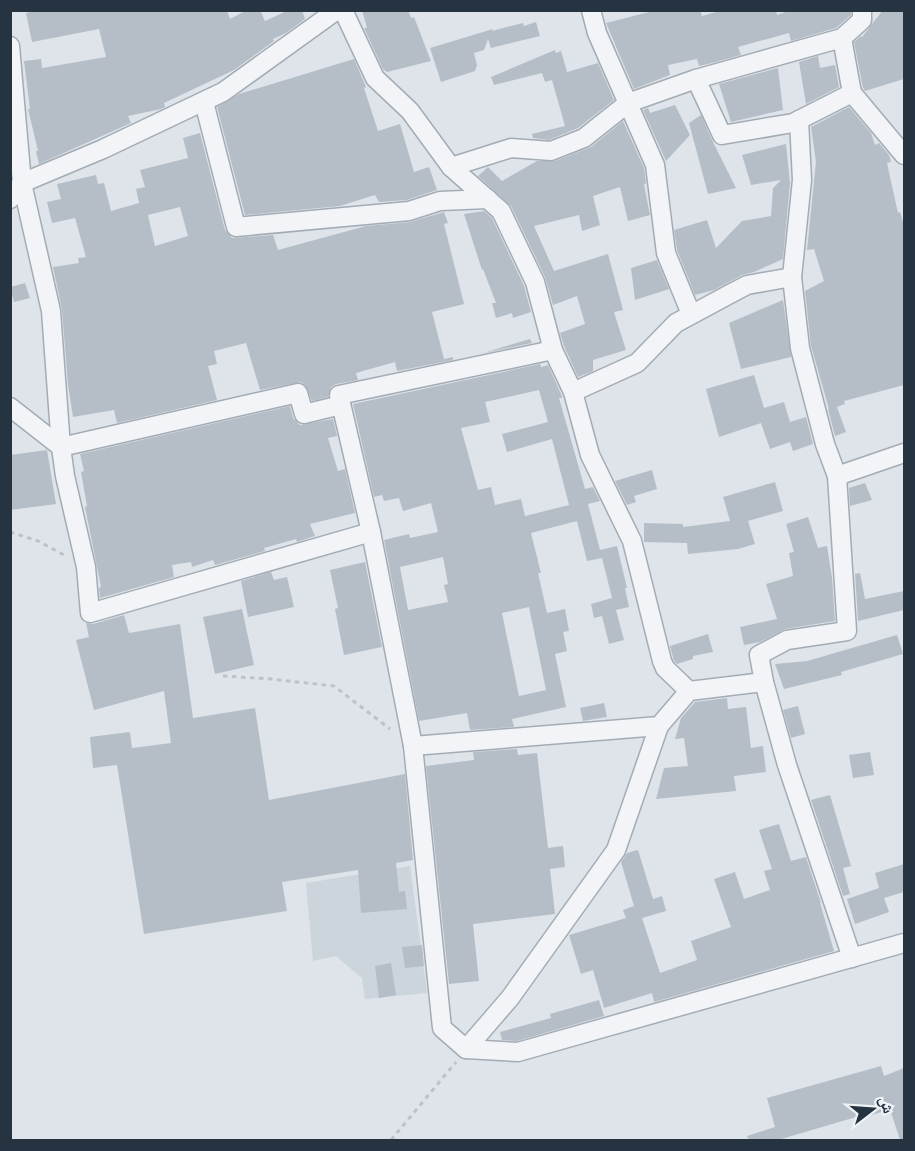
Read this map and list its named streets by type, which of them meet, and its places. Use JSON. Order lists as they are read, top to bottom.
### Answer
{
  "north": "right"
}
